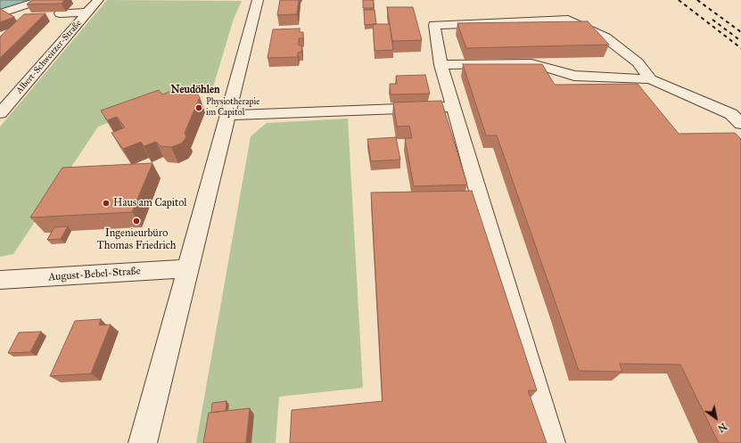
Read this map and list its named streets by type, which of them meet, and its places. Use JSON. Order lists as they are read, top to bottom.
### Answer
{
  "streets": {
    "street": ["Albert-Schweitzer-Straße", "August-Bebel-Straße"]
  },
  "districts": ["Neudöhlen"],
  "places": ["Physiotherapie im Capitol", "Haus am Capitol", "Ingenieurbüro Thomas Friedrich"],
  "north": "bottom right"
}
